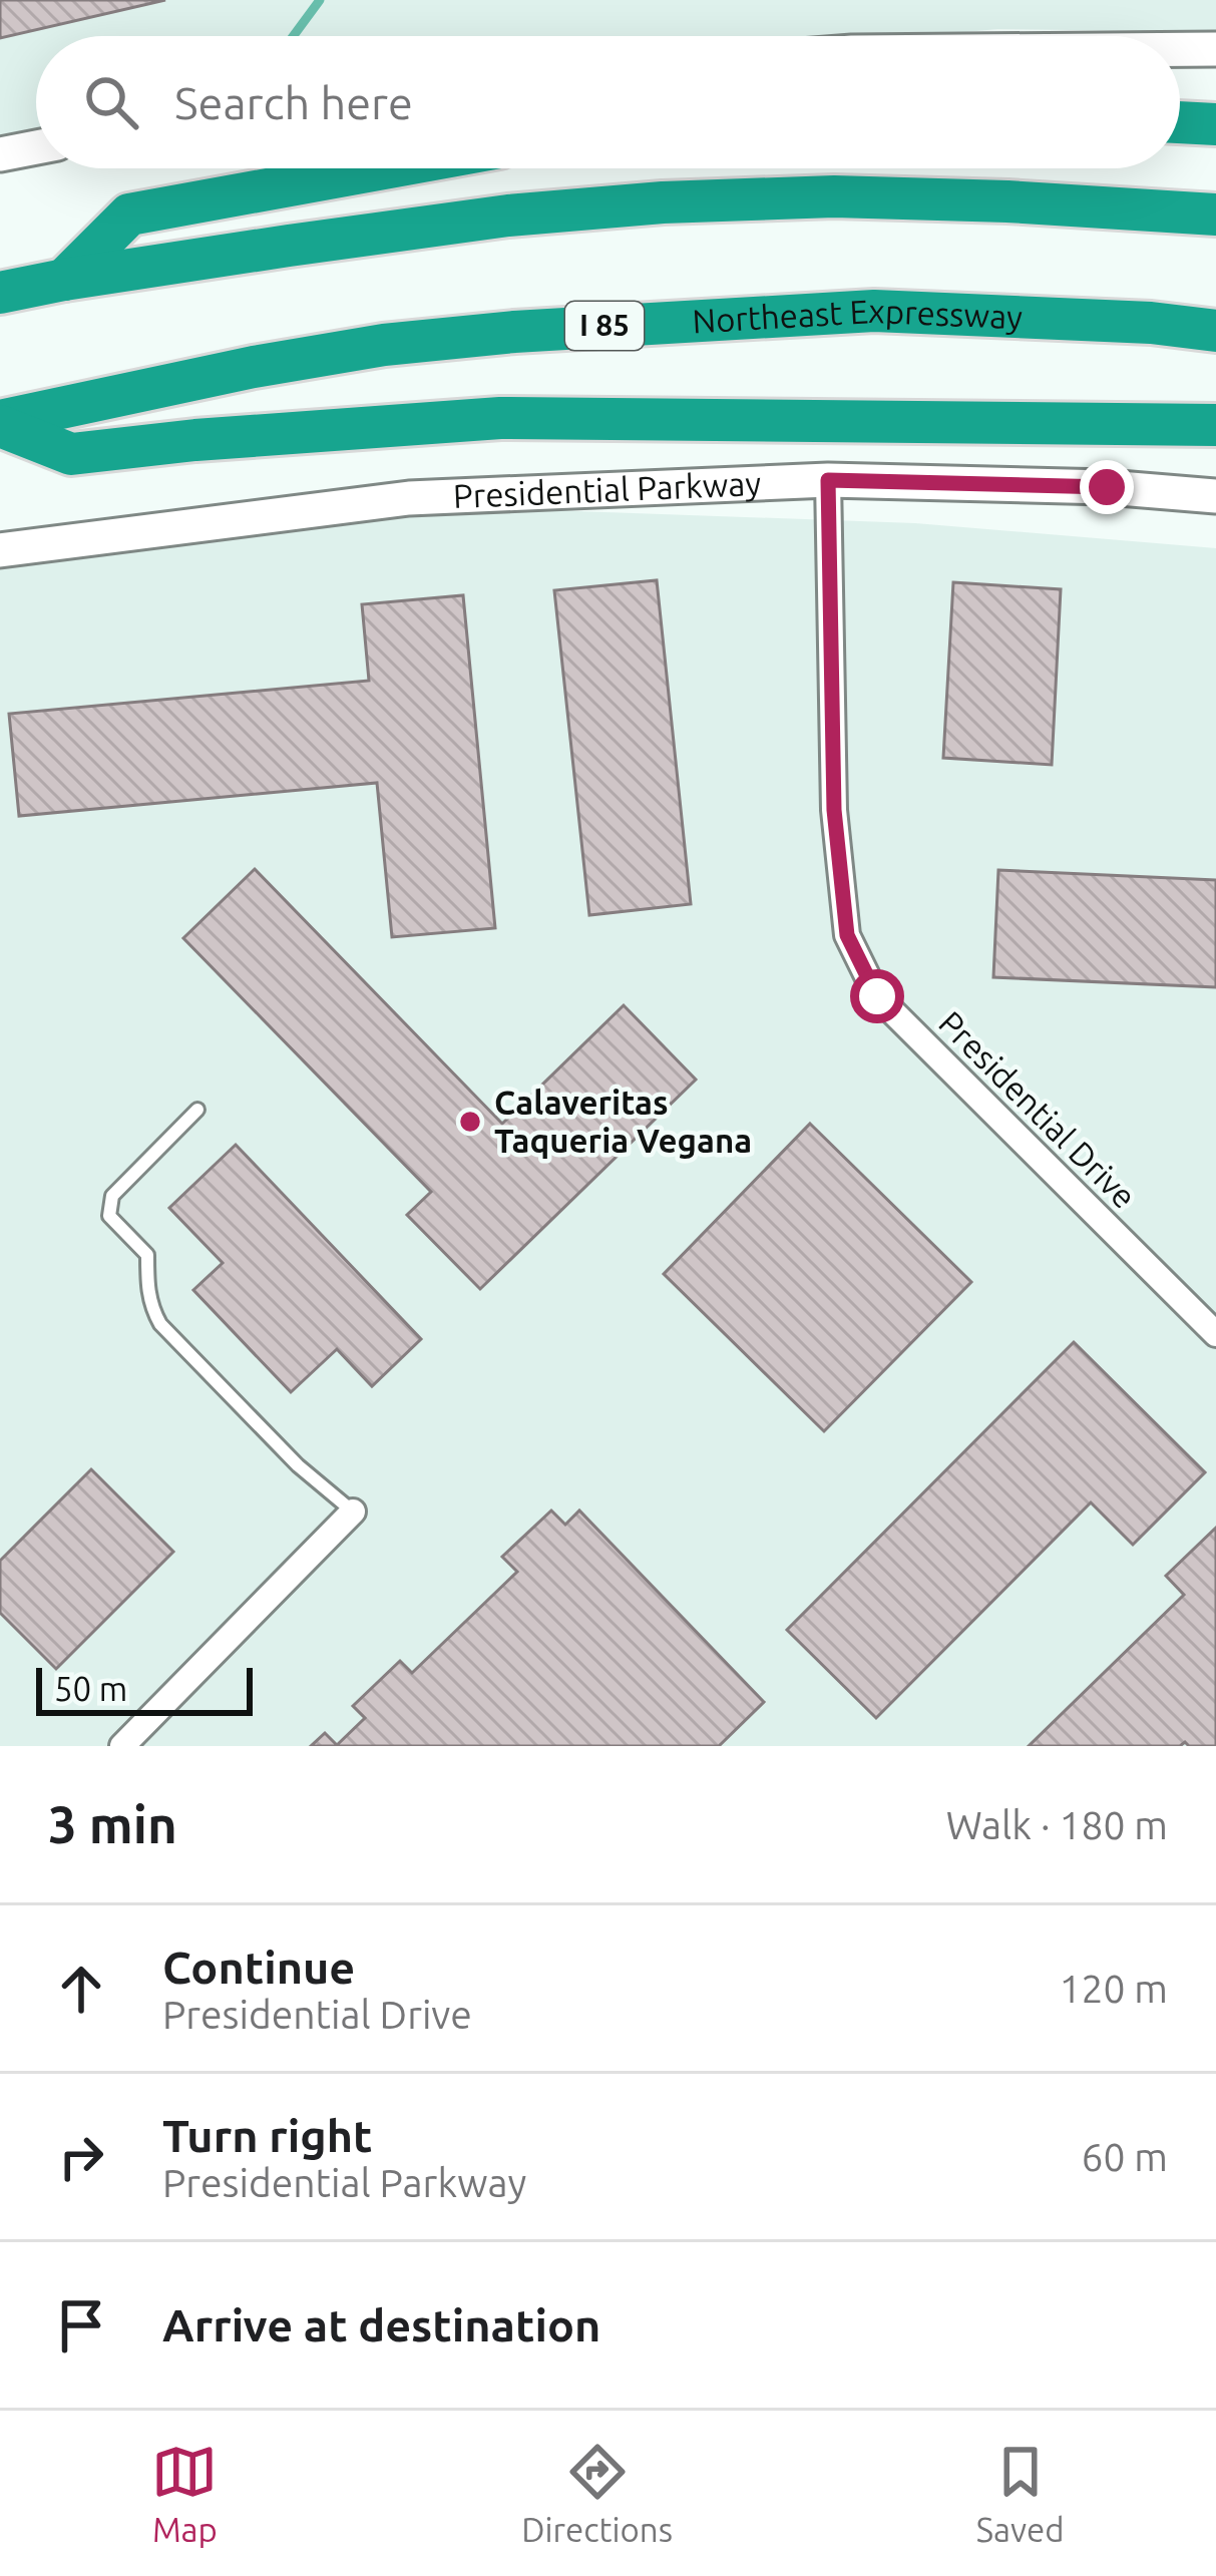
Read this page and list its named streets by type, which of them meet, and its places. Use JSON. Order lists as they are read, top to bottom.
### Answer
{
  "streets": {
    "highway": ["Northeast Expressway", "I 85"],
    "street": ["Presidential Parkway", "Presidential Drive"]
  },
  "crossings": [
    ["Presidential Parkway", "Presidential Drive"]
  ],
  "places": ["Calaveritas Taqueria Vegana"],
  "scale_bar": "50 m",
  "page": {
    "search": "Search here",
    "scale": "50 m",
    "heading": ["3 min", "Walk · 180 m"],
    "list": [
      ["Continue", "Presidential Drive", "120 m"],
      ["Turn right", "Presidential Parkway", "60 m"],
      "Arrive at destination"
    ],
    "nav": ["Map", "Directions", "Saved"]
  }
}
